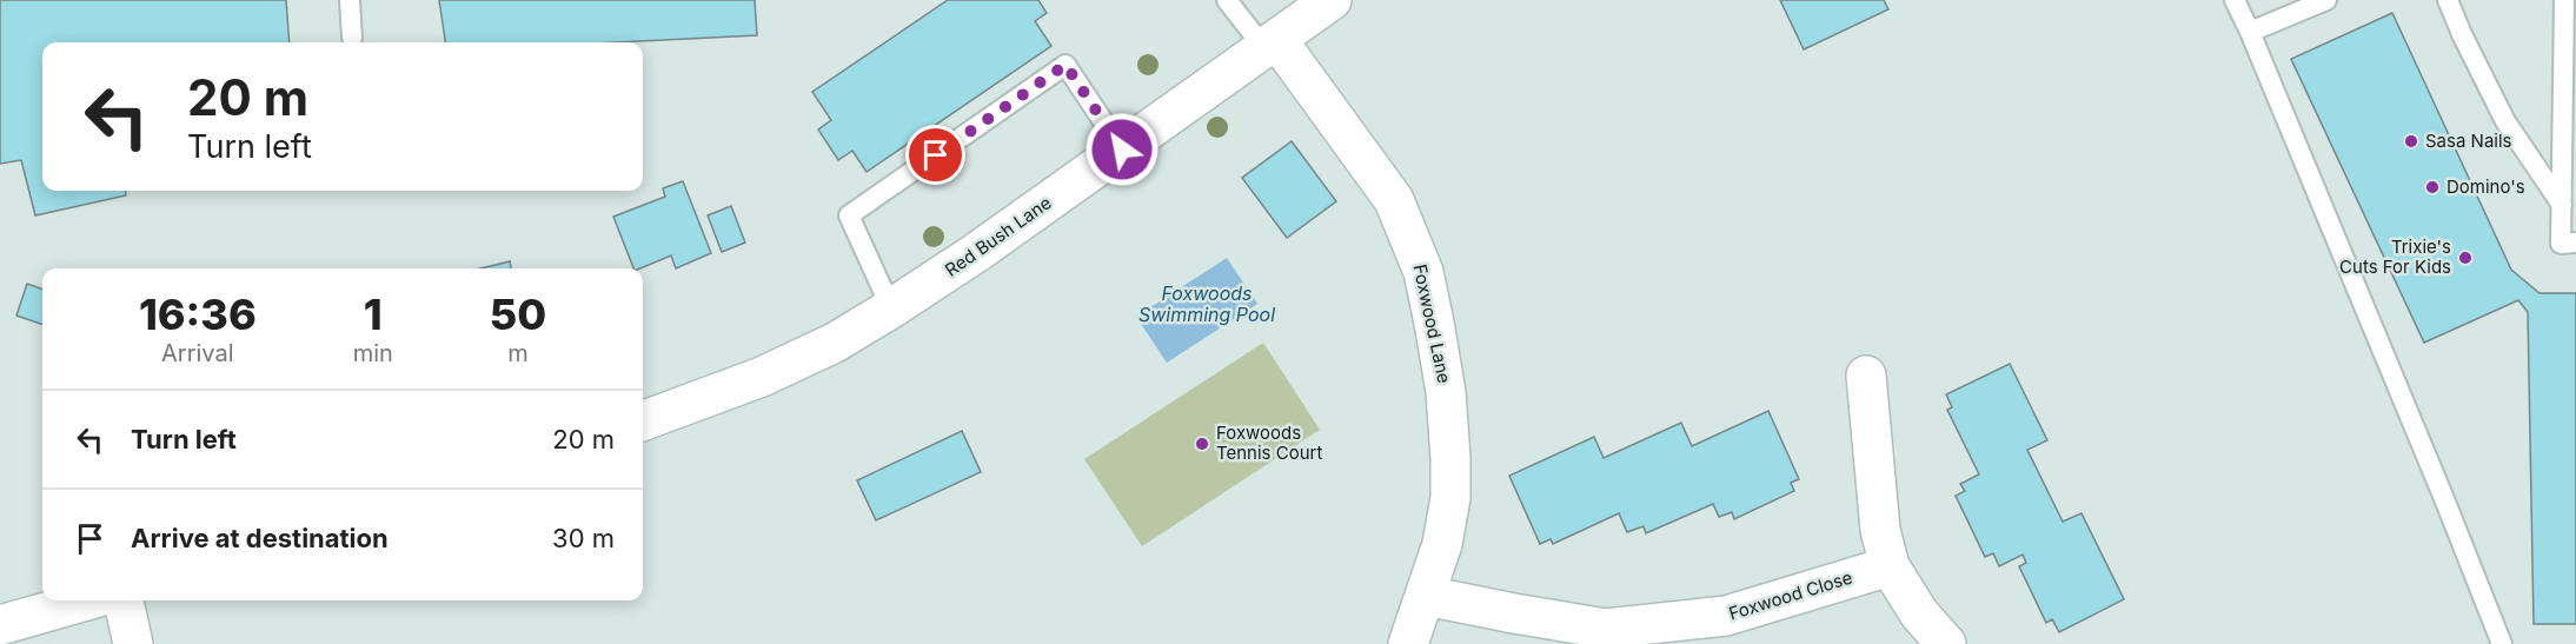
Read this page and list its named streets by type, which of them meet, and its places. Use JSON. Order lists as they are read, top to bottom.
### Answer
{
  "streets": {
    "street": ["Red Bush Lane", "Foxwood Lane", "Foxwood Close"]
  },
  "crossings": [
    ["Red Bush Lane", "Foxwood Lane"],
    ["Foxwood Lane", "Foxwood Close"]
  ],
  "water": ["Foxwoods Swimming Pool"],
  "places": [
    "Sasa Nails",
    "Domino's",
    "Trixie's Cuts For Kids",
    "Foxwoods Tennis Court"
  ],
  "page": {
    "turn": ["20 m", "Turn left"],
    "eta": [
      "16:36",
      "Arrival",
      "1",
      "min",
      "50",
      "m"
    ],
    "list": [
      {
        "name": "Turn left",
        "value": "20 m"
      },
      {
        "name": "Arrive at destination",
        "value": "30 m"
      }
    ]
  }
}
